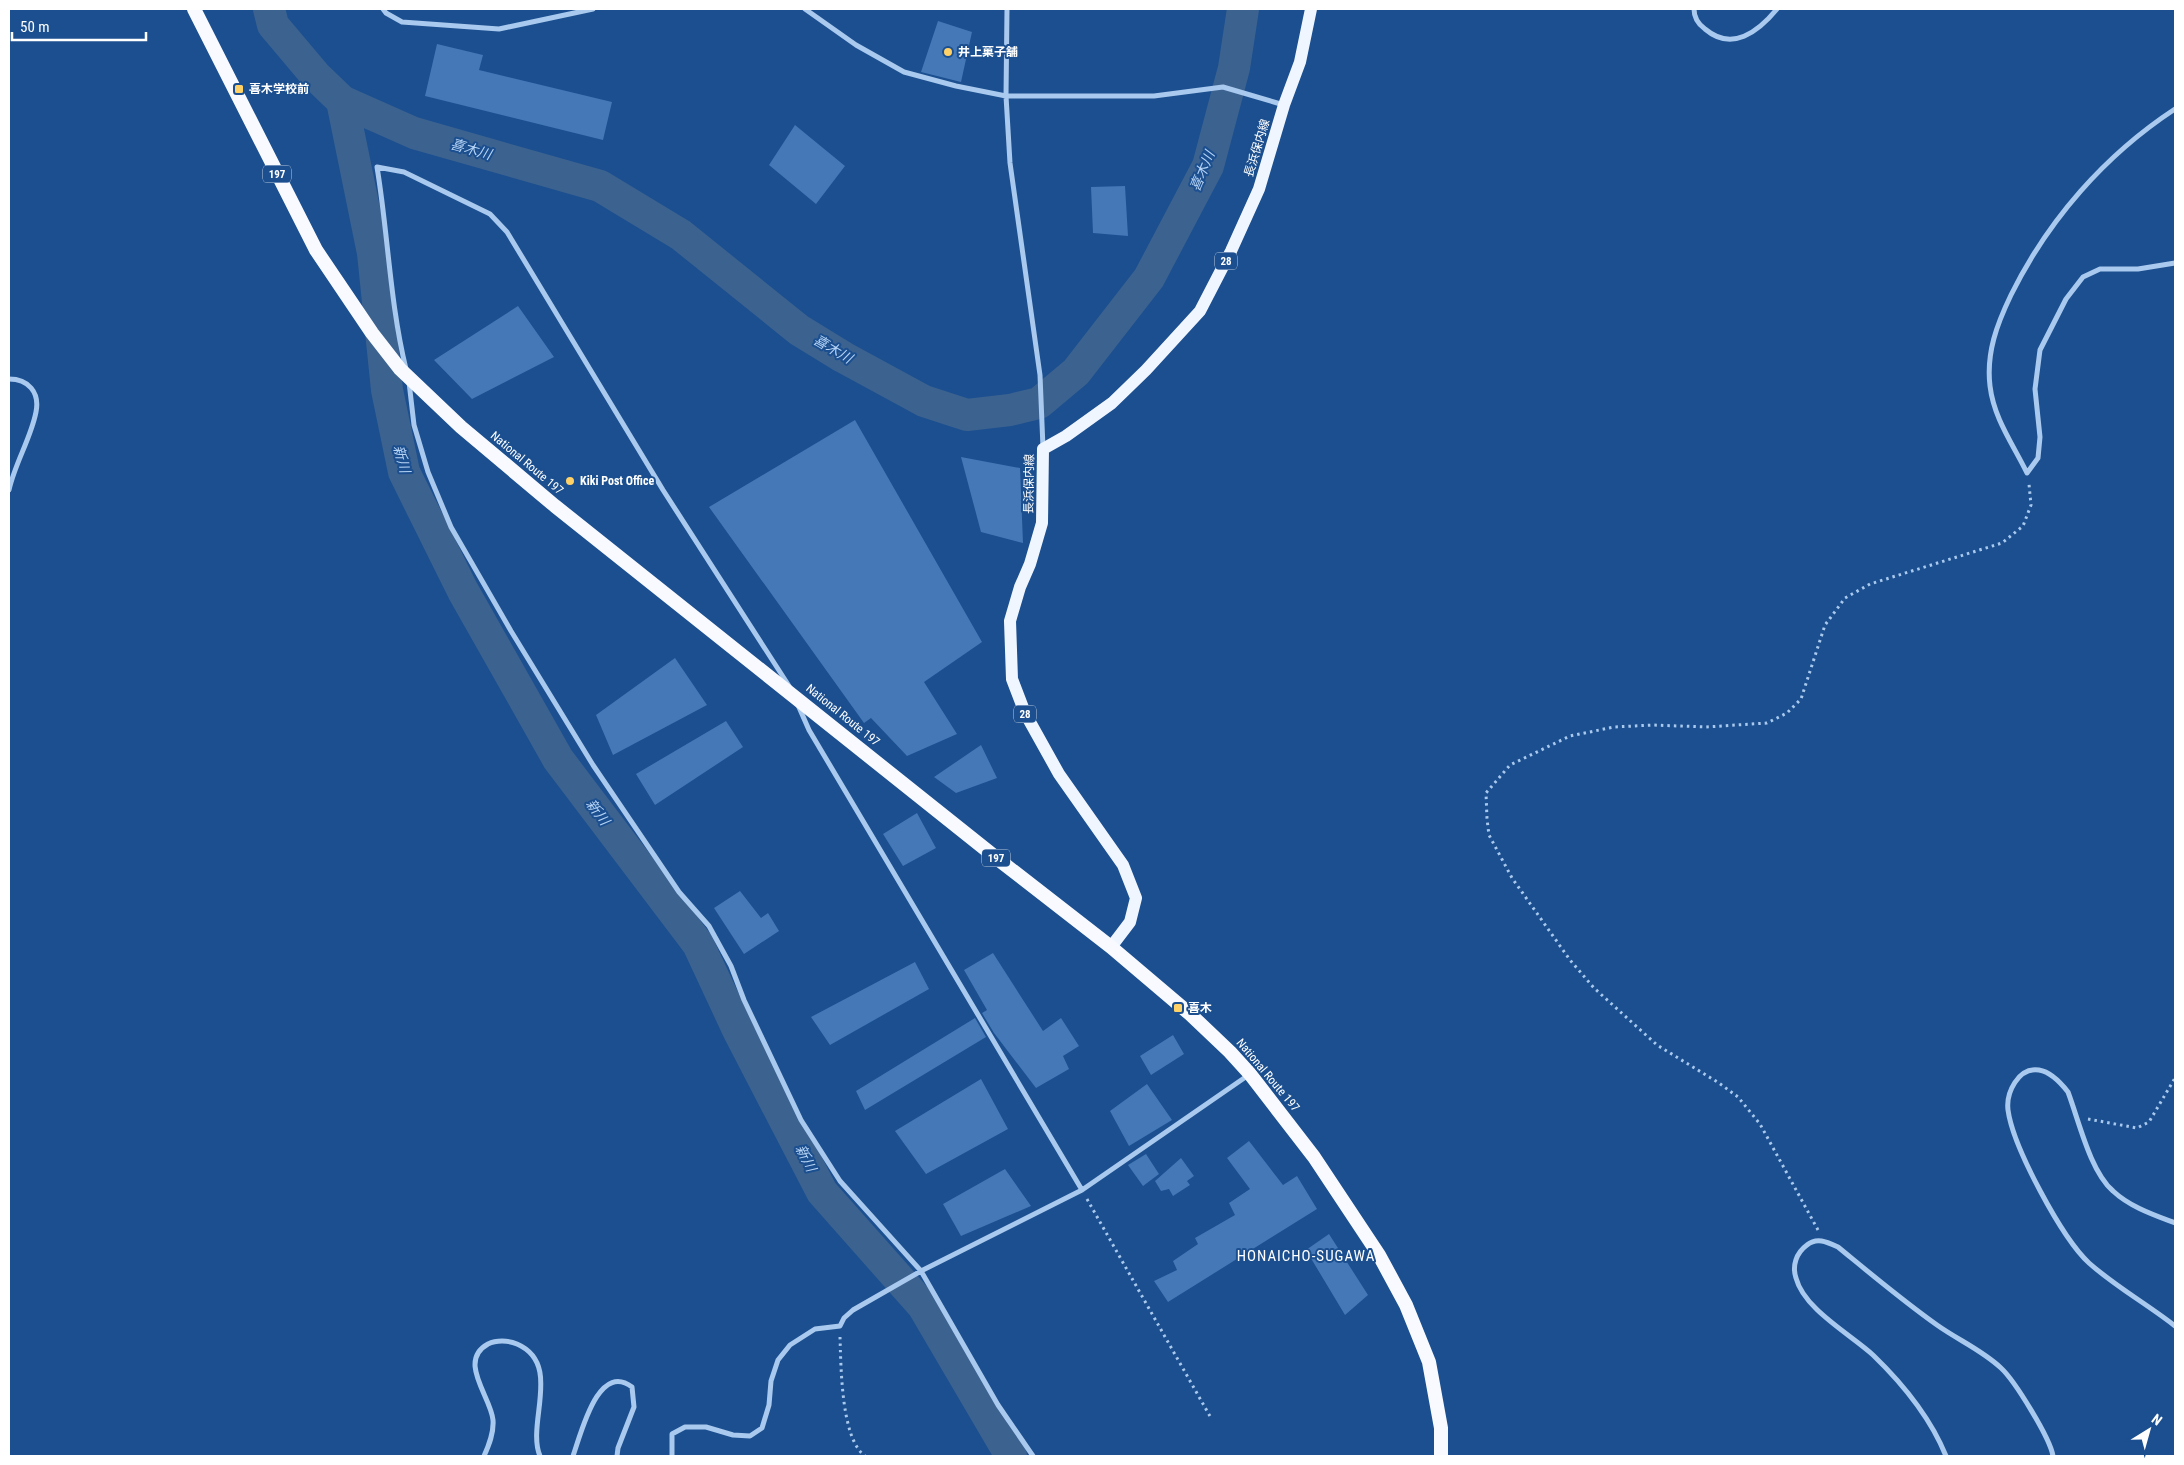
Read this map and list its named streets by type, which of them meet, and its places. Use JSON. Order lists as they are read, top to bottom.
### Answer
{
  "streets": {
    "highway": ["197", "National Route 197"],
    "main road": ["長浜保内線", "28"]
  },
  "crossings": [
    ["長浜保内線", "National Route 197"]
  ],
  "districts": ["HONAICHO-SUGAWA"],
  "water": ["喜木川", "新川"],
  "places": {
    "other": ["井上菓子舗", "Kiki Post Office"],
    "transit": ["喜木学校前", "喜木"]
  },
  "scale_bar": "50 m",
  "north": "top right"
}
